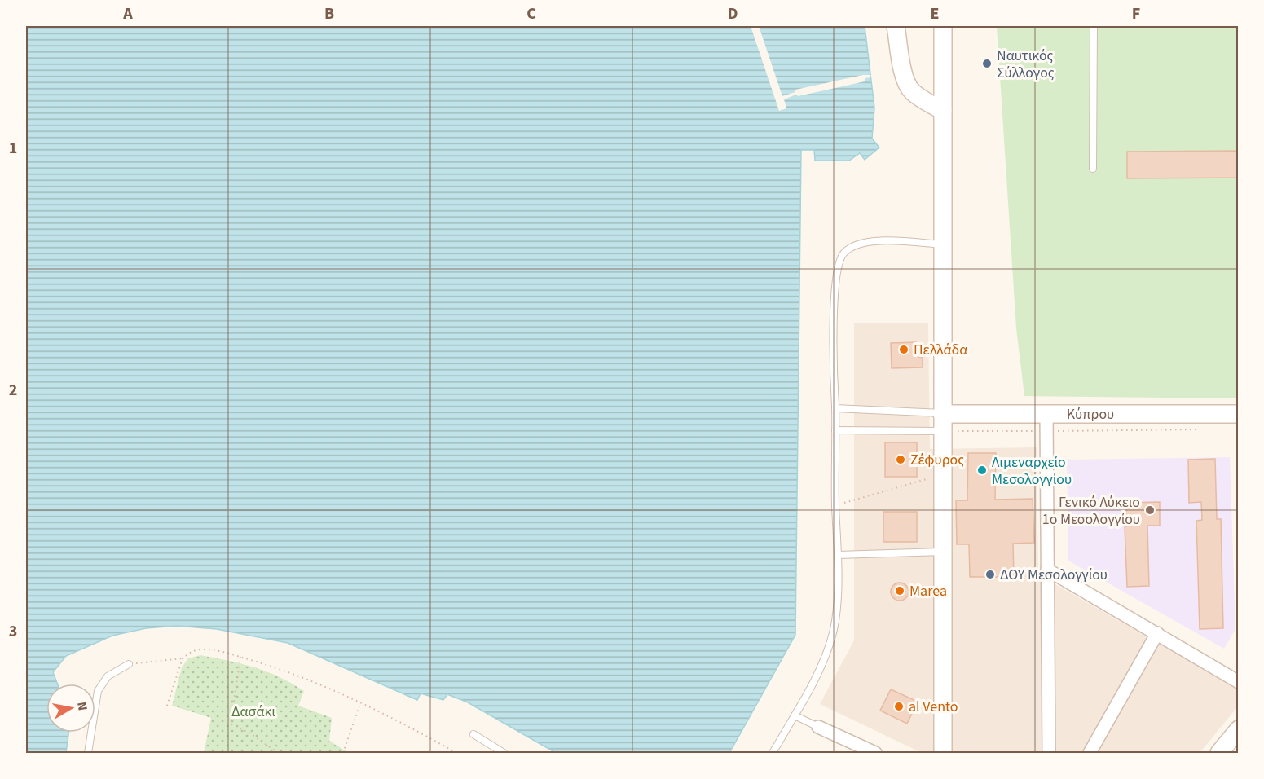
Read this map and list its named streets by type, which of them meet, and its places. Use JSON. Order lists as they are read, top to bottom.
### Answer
{
  "streets": {
    "main road": ["Κύπρου"]
  },
  "parks": ["Δασάκι"],
  "places": [
    "Ναυτικός Σύλλογος",
    "Πελλάδα",
    "Ζέφυρος",
    "Λιμεναρχείο Μεσολογγίου",
    "Γενικό Λύκειο 1ο Μεσολογγίου",
    "ΔΟΥ Μεσολογγίου",
    "Marea",
    "al Vento"
  ],
  "north": "right",
  "grid": {
    "columns": [
      "A",
      "B",
      "C",
      "D",
      "E",
      "F"
    ],
    "rows": ["1", "2", "3"]
  }
}
